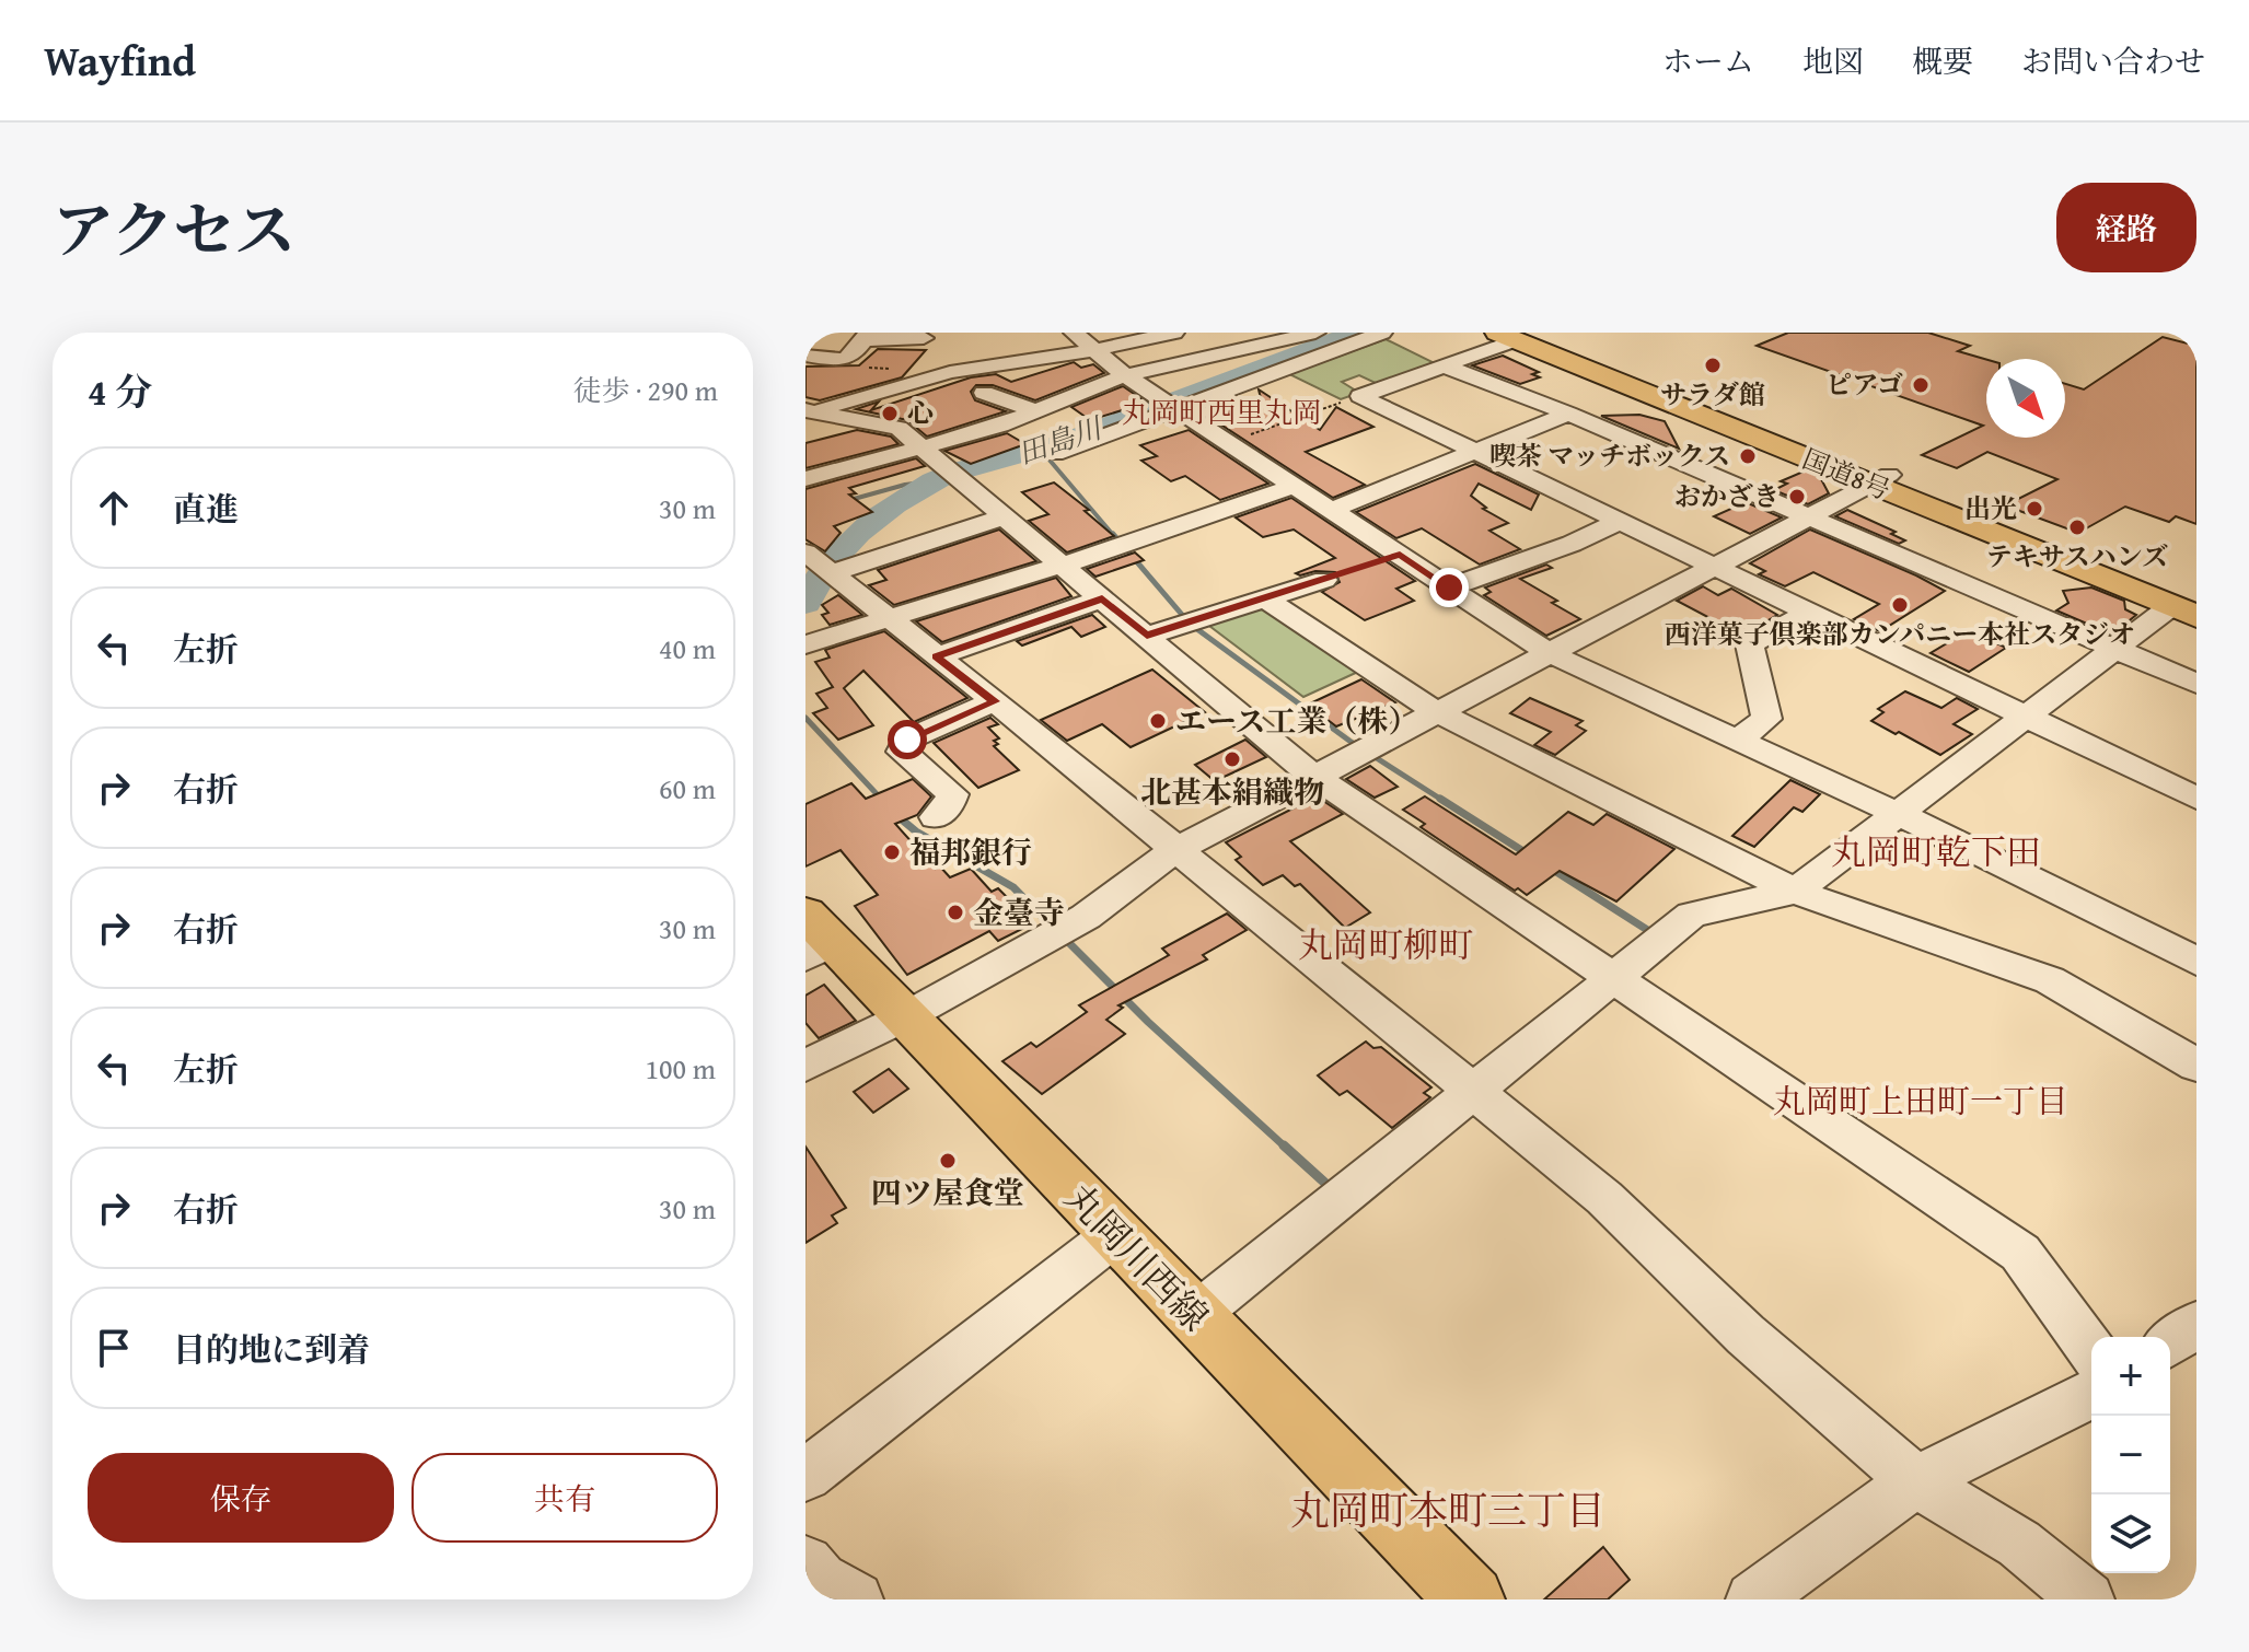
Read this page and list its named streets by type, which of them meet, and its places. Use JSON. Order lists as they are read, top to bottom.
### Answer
{
  "streets": {
    "highway": ["国道8号"],
    "main road": ["丸岡川西線"]
  },
  "districts": [
    "丸岡町西里丸岡",
    "丸岡町乾下田",
    "丸岡町柳町",
    "丸岡町上田町一丁目",
    "丸岡町本町三丁目"
  ],
  "water": ["田島川"],
  "places": [
    "サラダ館",
    "ピアゴ",
    "心",
    "喫茶 マッチボックス",
    "おかざき",
    "出光",
    "テキサスハンズ",
    "西洋菓子倶楽部カンパニー本社スタジオ",
    "エース工業（株）",
    "北甚本絹織物",
    "福邦銀行",
    "金臺寺",
    "四ツ屋食堂"
  ],
  "north": "bottom right",
  "page": {
    "header": "Wayfind",
    "nav": [
      "ホーム",
      "地図",
      "概要",
      "お問い合わせ"
    ],
    "title": "アクセス",
    "buttons": [
      "経路",
      ["保存", "共有"]
    ],
    "heading": ["4 分", "徒歩 · 290 m"],
    "list": [
      ["直進", "30 m"],
      ["左折", "40 m"],
      ["右折", "60 m"],
      ["右折", "30 m"],
      ["左折", "100 m"],
      ["右折", "30 m"],
      "目的地に到着"
    ],
    "map_buttons": ["+", "−"]
  }
}
